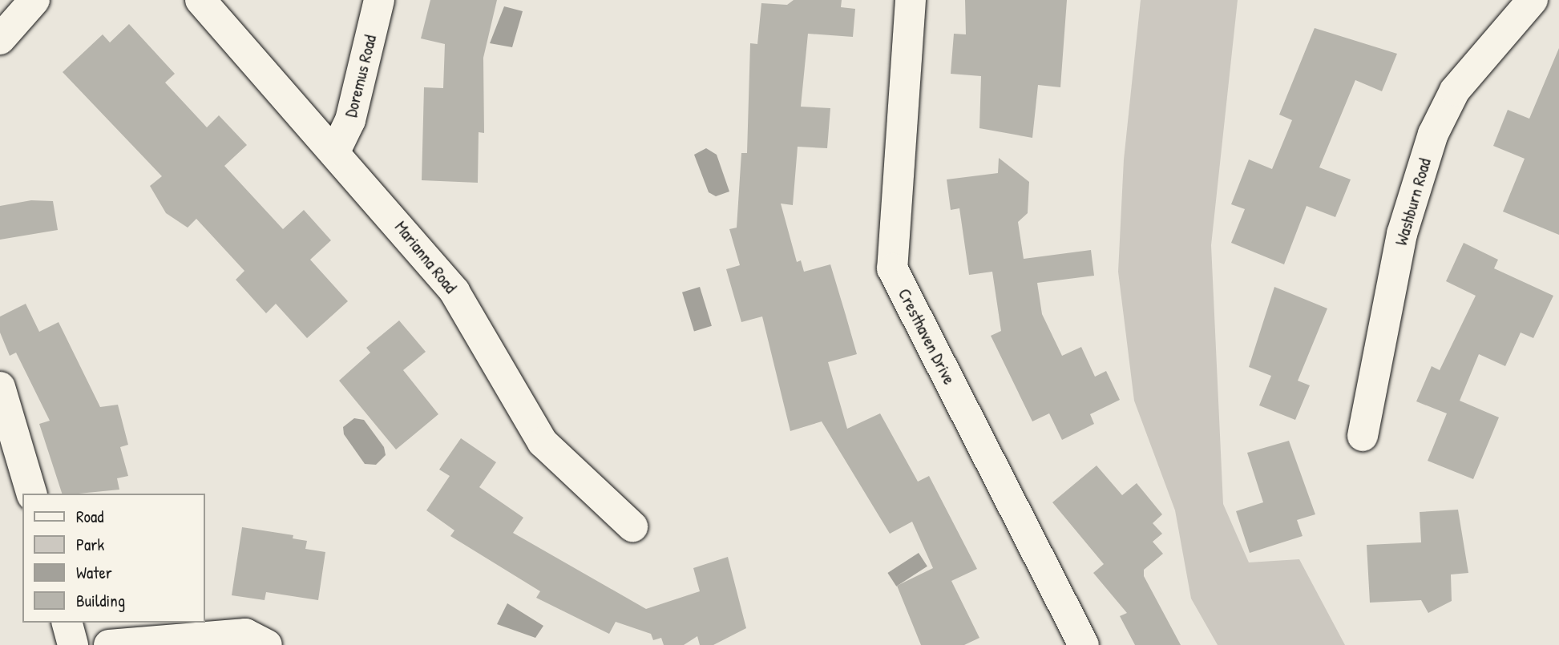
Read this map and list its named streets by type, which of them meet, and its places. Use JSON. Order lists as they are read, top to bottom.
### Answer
{
  "streets": {
    "street": [
      "Doremus Road",
      "Washburn Road",
      "Marianna Road",
      "Cresthaven Drive"
    ]
  },
  "crossings": [
    ["Doremus Road", "Marianna Road"]
  ],
  "legend": [
    "Road",
    "Park",
    "Water",
    "Building"
  ]
}
